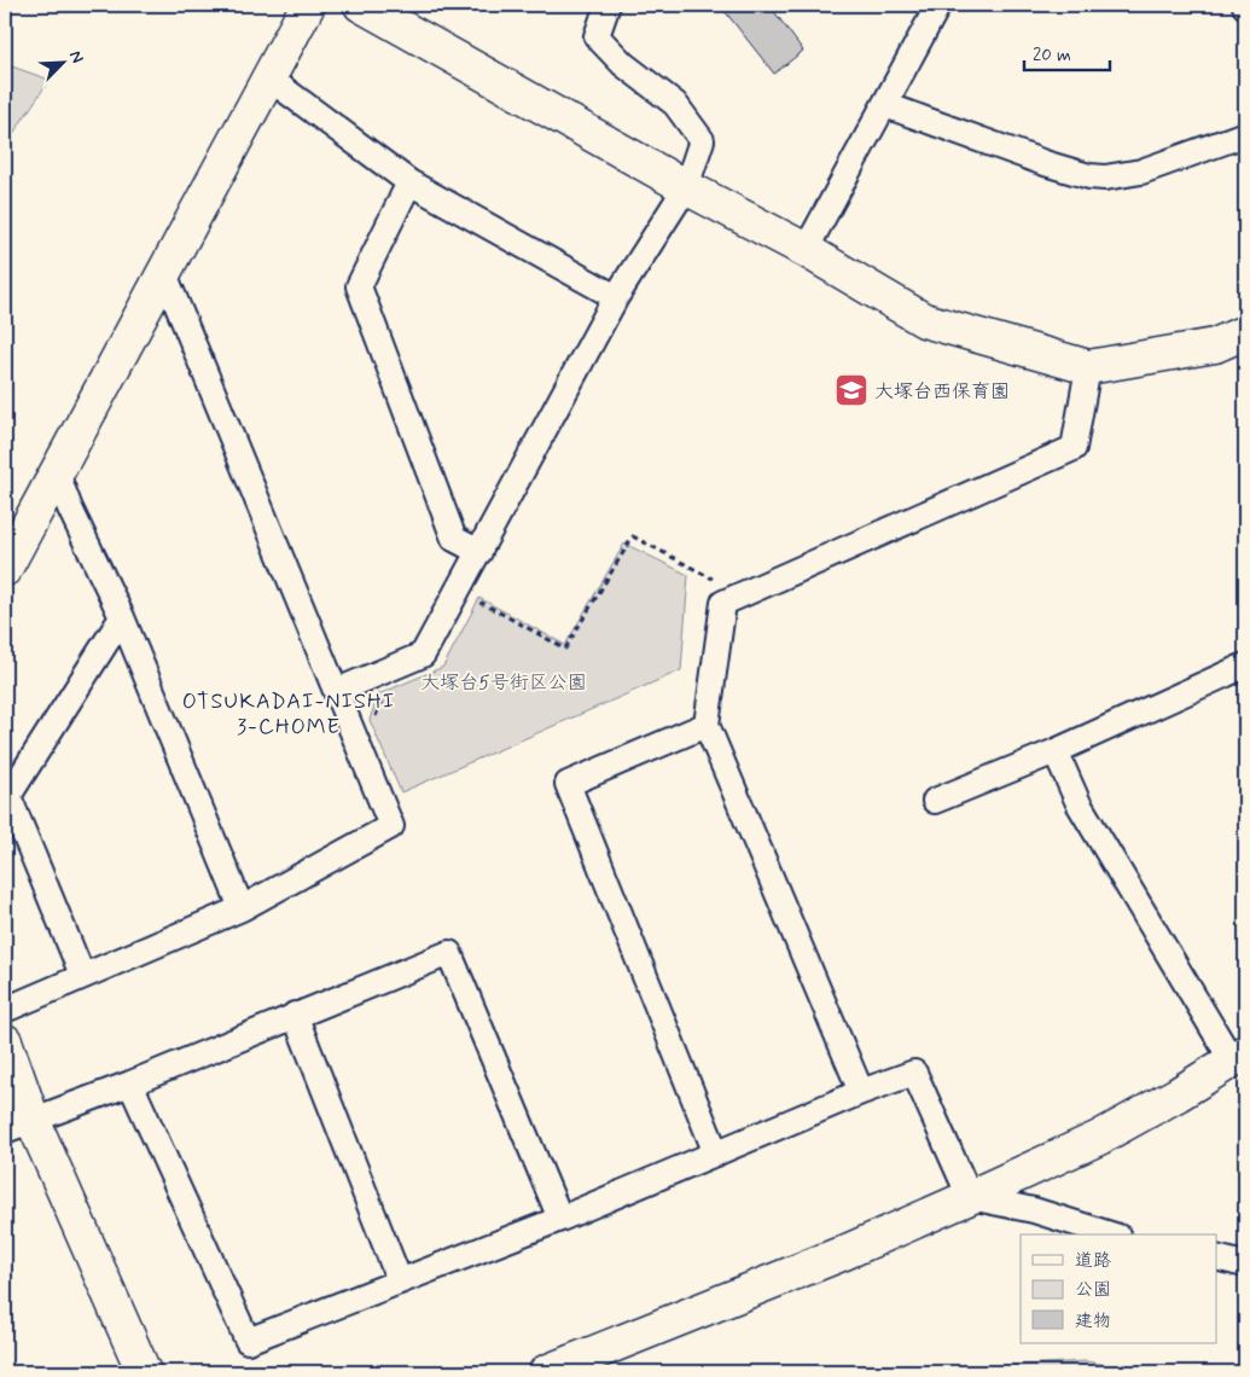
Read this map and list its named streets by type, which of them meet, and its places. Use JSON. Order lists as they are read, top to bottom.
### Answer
{
  "districts": ["OTSUKADAI-NISHI 3-CHOME"],
  "parks": ["大塚台5号街区公園"],
  "places": {
    "school or university": ["大塚台西保育園"]
  },
  "legend": ["道路", "公園", "建物"],
  "scale_bar": "20 m",
  "north": "top right"
}
